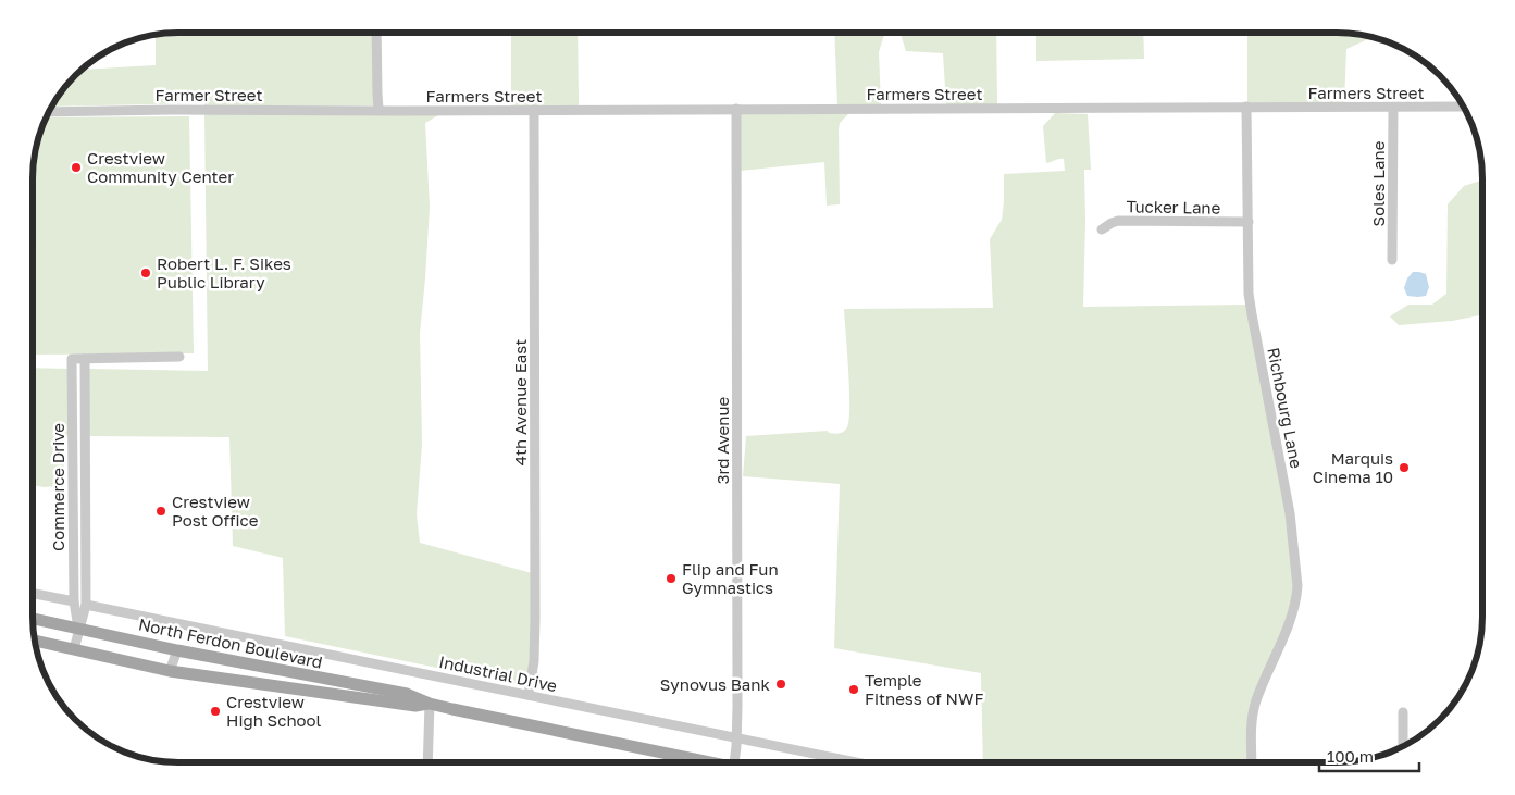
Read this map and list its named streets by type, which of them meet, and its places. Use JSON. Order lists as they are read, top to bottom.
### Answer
{
  "streets": {
    "main road": ["North Ferdon Boulevard"],
    "street": [
      "Farmers Street",
      "Farmer Street",
      "Soles Lane",
      "Tucker Lane",
      "4th Avenue East",
      "Richbourg Lane",
      "3rd Avenue",
      "Commerce Drive",
      "Industrial Drive"
    ]
  },
  "crossings": [
    ["Farmers Street", "Farmer Street"],
    ["Farmers Street", "Soles Lane"],
    ["Farmers Street", "4th Avenue East"],
    ["Farmers Street", "Richbourg Lane"],
    ["Farmers Street", "3rd Avenue"],
    ["Tucker Lane", "Richbourg Lane"],
    ["4th Avenue East", "Industrial Drive"],
    ["3rd Avenue", "Industrial Drive"],
    ["Commerce Drive", "North Ferdon Boulevard"],
    ["Commerce Drive", "Industrial Drive"]
  ],
  "places": [
    "Crestview Community Center",
    "Robert L. F. Sikes Public Library",
    "Marquis Cinema 10",
    "Crestview Post Office",
    "Flip and Fun Gymnastics",
    "Synovus Bank",
    "Temple Fitness of NWF",
    "Crestview High School"
  ],
  "scale_bar": "100 m"
}
